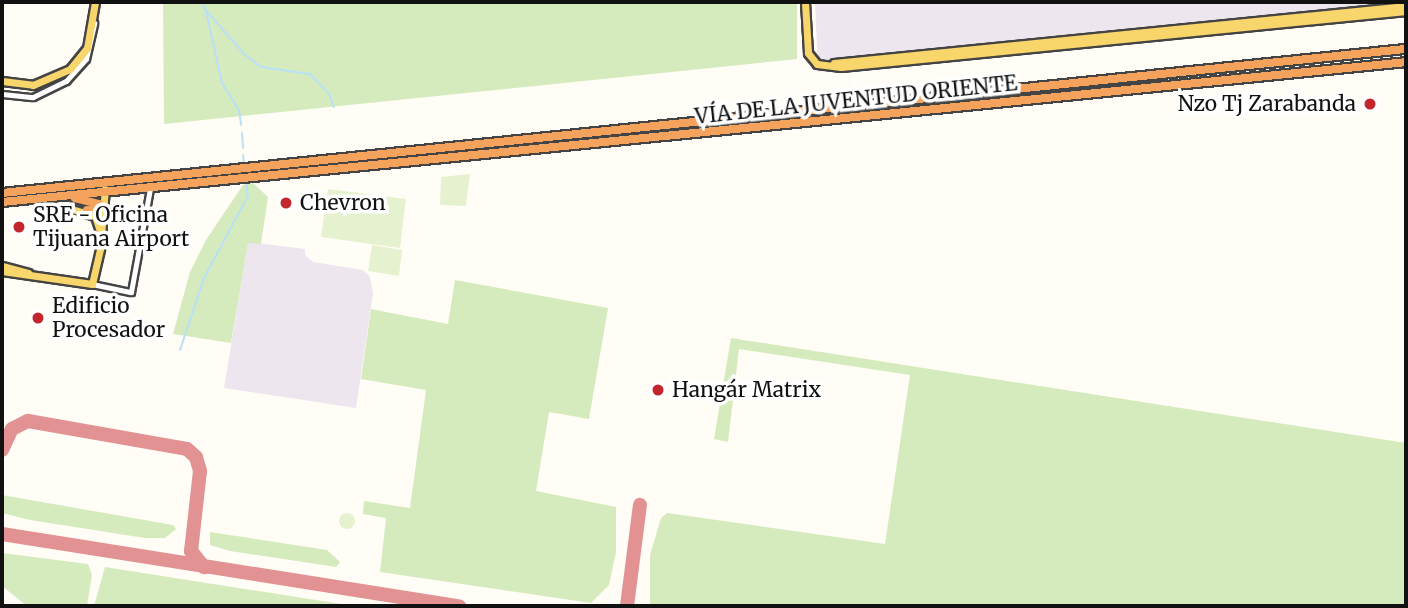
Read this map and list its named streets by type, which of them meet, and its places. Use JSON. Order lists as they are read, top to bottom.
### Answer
{
  "streets": {
    "highway": ["VÍA DE LA JUVENTUD ORIENTE"]
  },
  "places": [
    "Nzo Tj Zarabanda",
    "Chevron",
    "SRE - Oficina Tijuana Airport",
    "Edificio Procesador",
    "Hangár Matrix"
  ]
}
